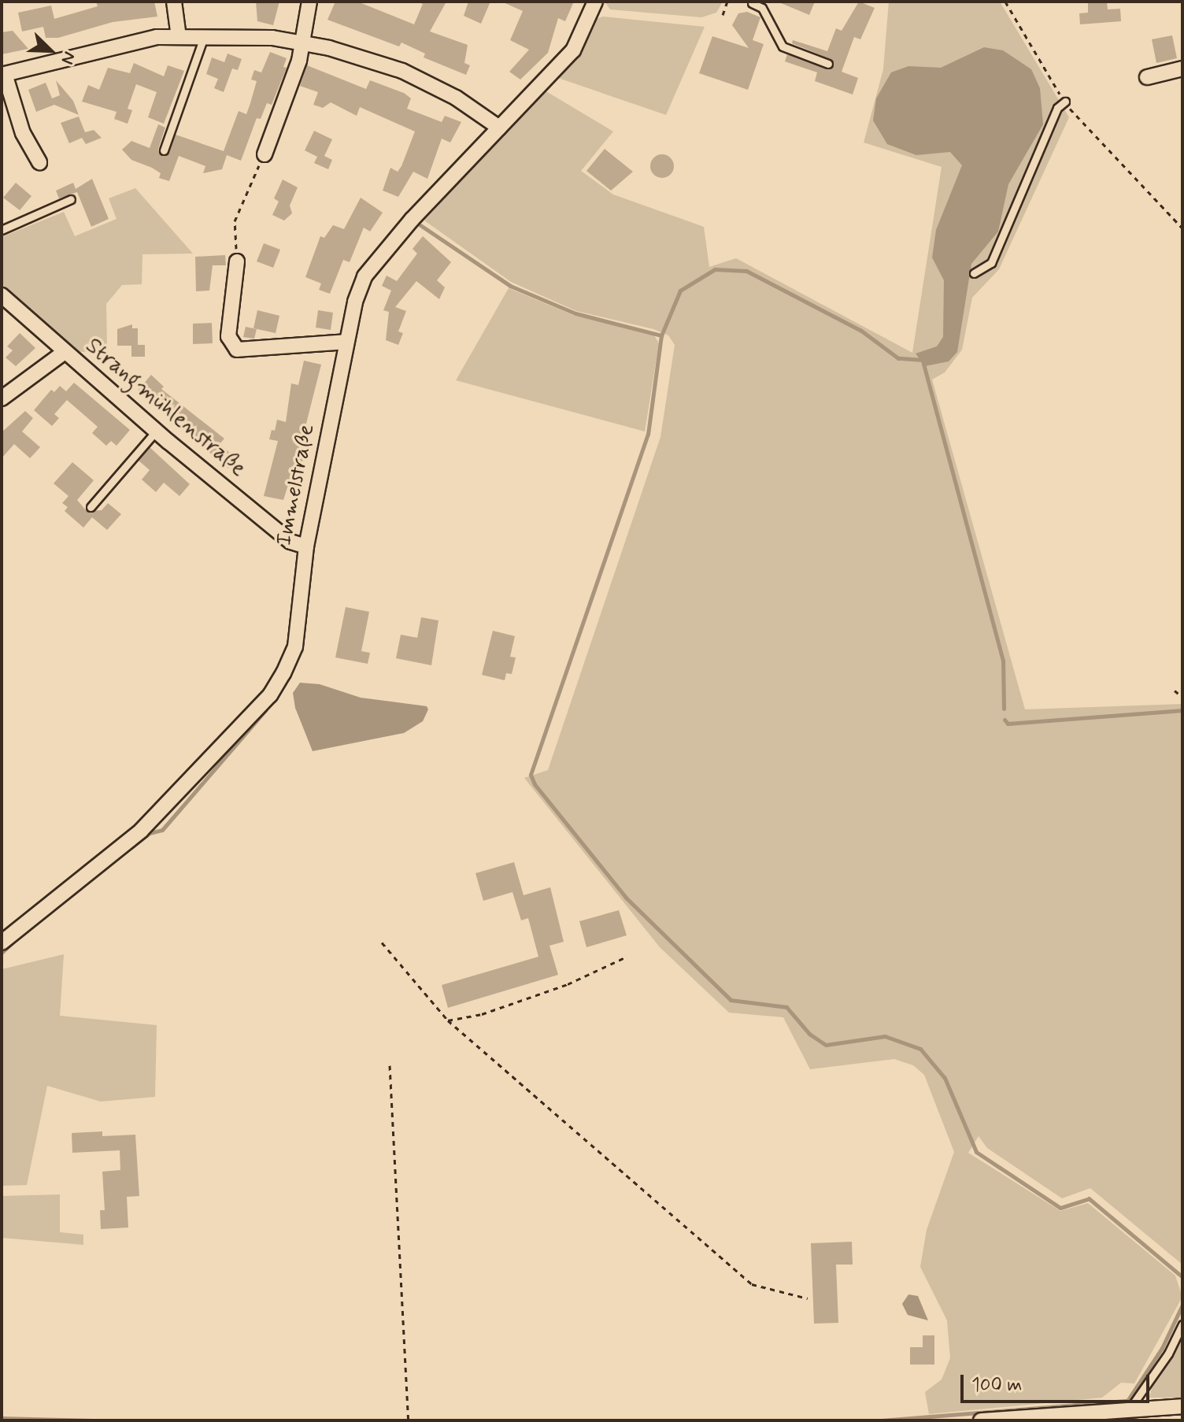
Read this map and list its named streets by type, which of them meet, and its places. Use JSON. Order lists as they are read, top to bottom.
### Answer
{
  "streets": {
    "street": ["Strangmühlenstraße", "Immelstraße"]
  },
  "crossings": [
    ["Strangmühlenstraße", "Immelstraße"]
  ],
  "scale_bar": "100 m",
  "north": "bottom right"
}
